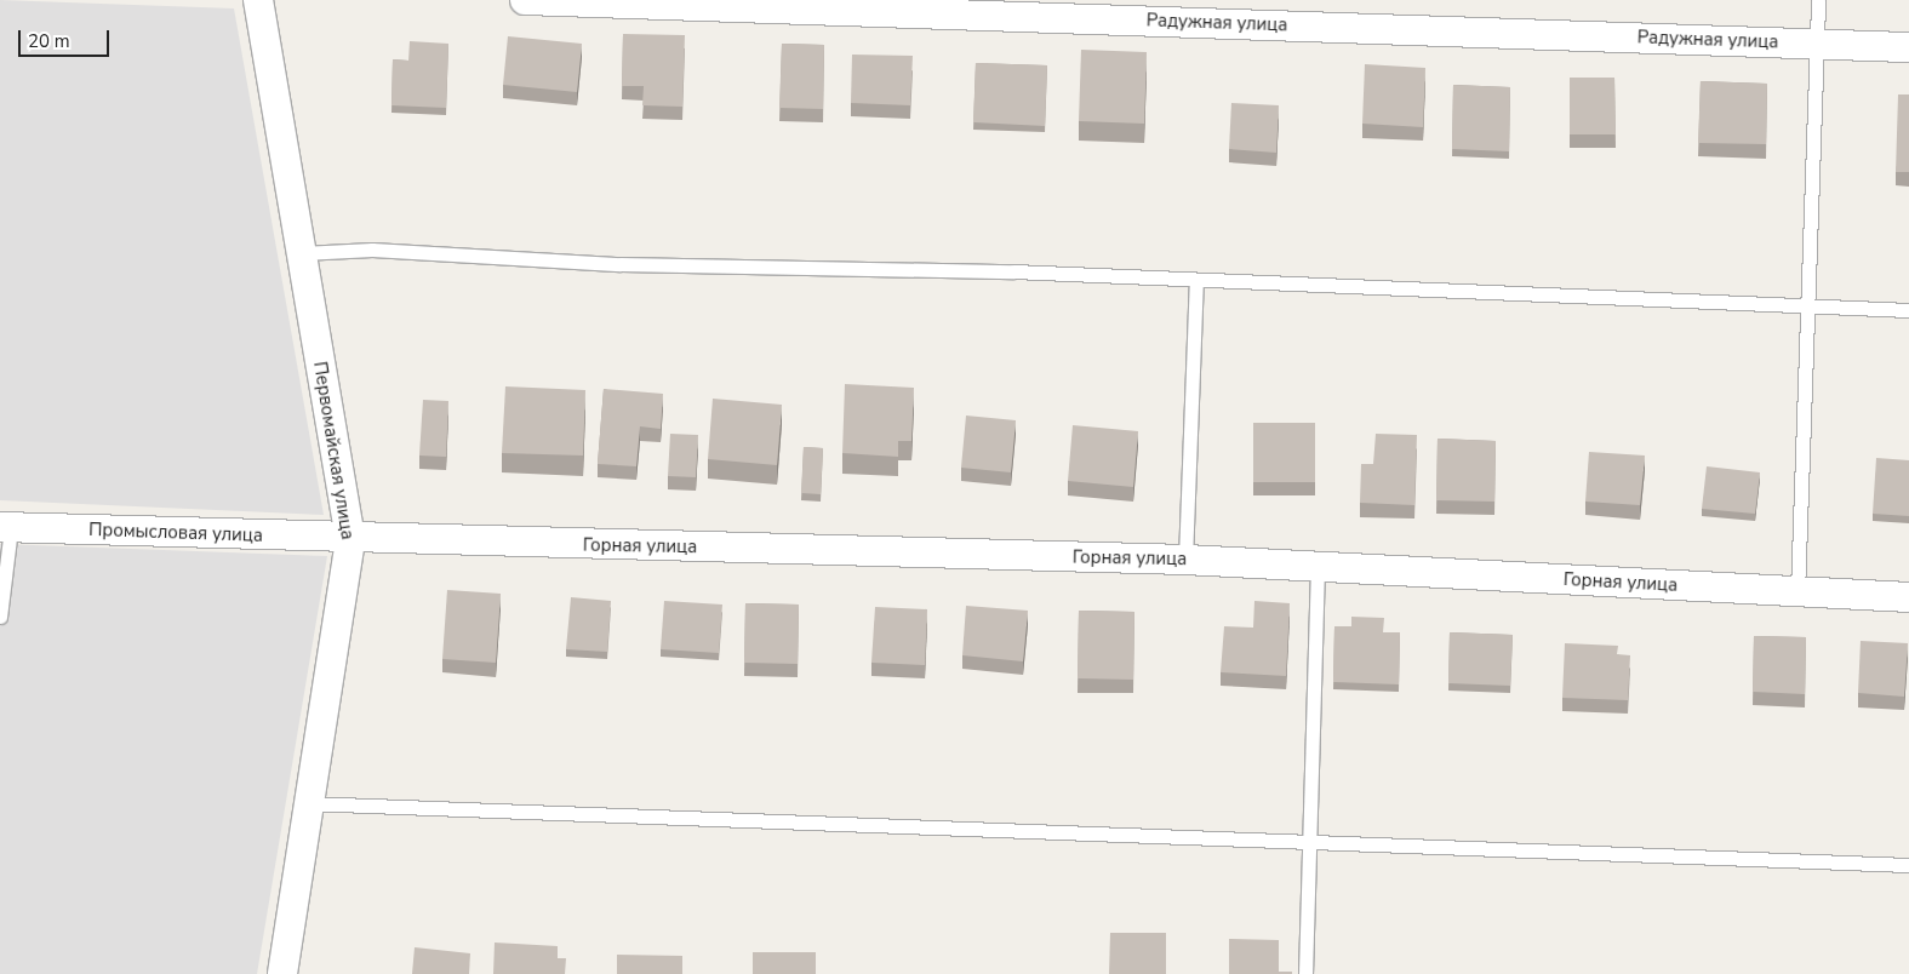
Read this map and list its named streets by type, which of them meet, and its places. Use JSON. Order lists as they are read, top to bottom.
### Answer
{
  "streets": {
    "street": [
      "Радужная улица",
      "Первомайская улица",
      "Промысловая улица",
      "Горная улица"
    ]
  },
  "crossings": [
    ["Первомайская улица", "Промысловая улица"],
    ["Первомайская улица", "Горная улица"],
    ["Промысловая улица", "Горная улица"]
  ],
  "scale_bar": "20 m"
}
